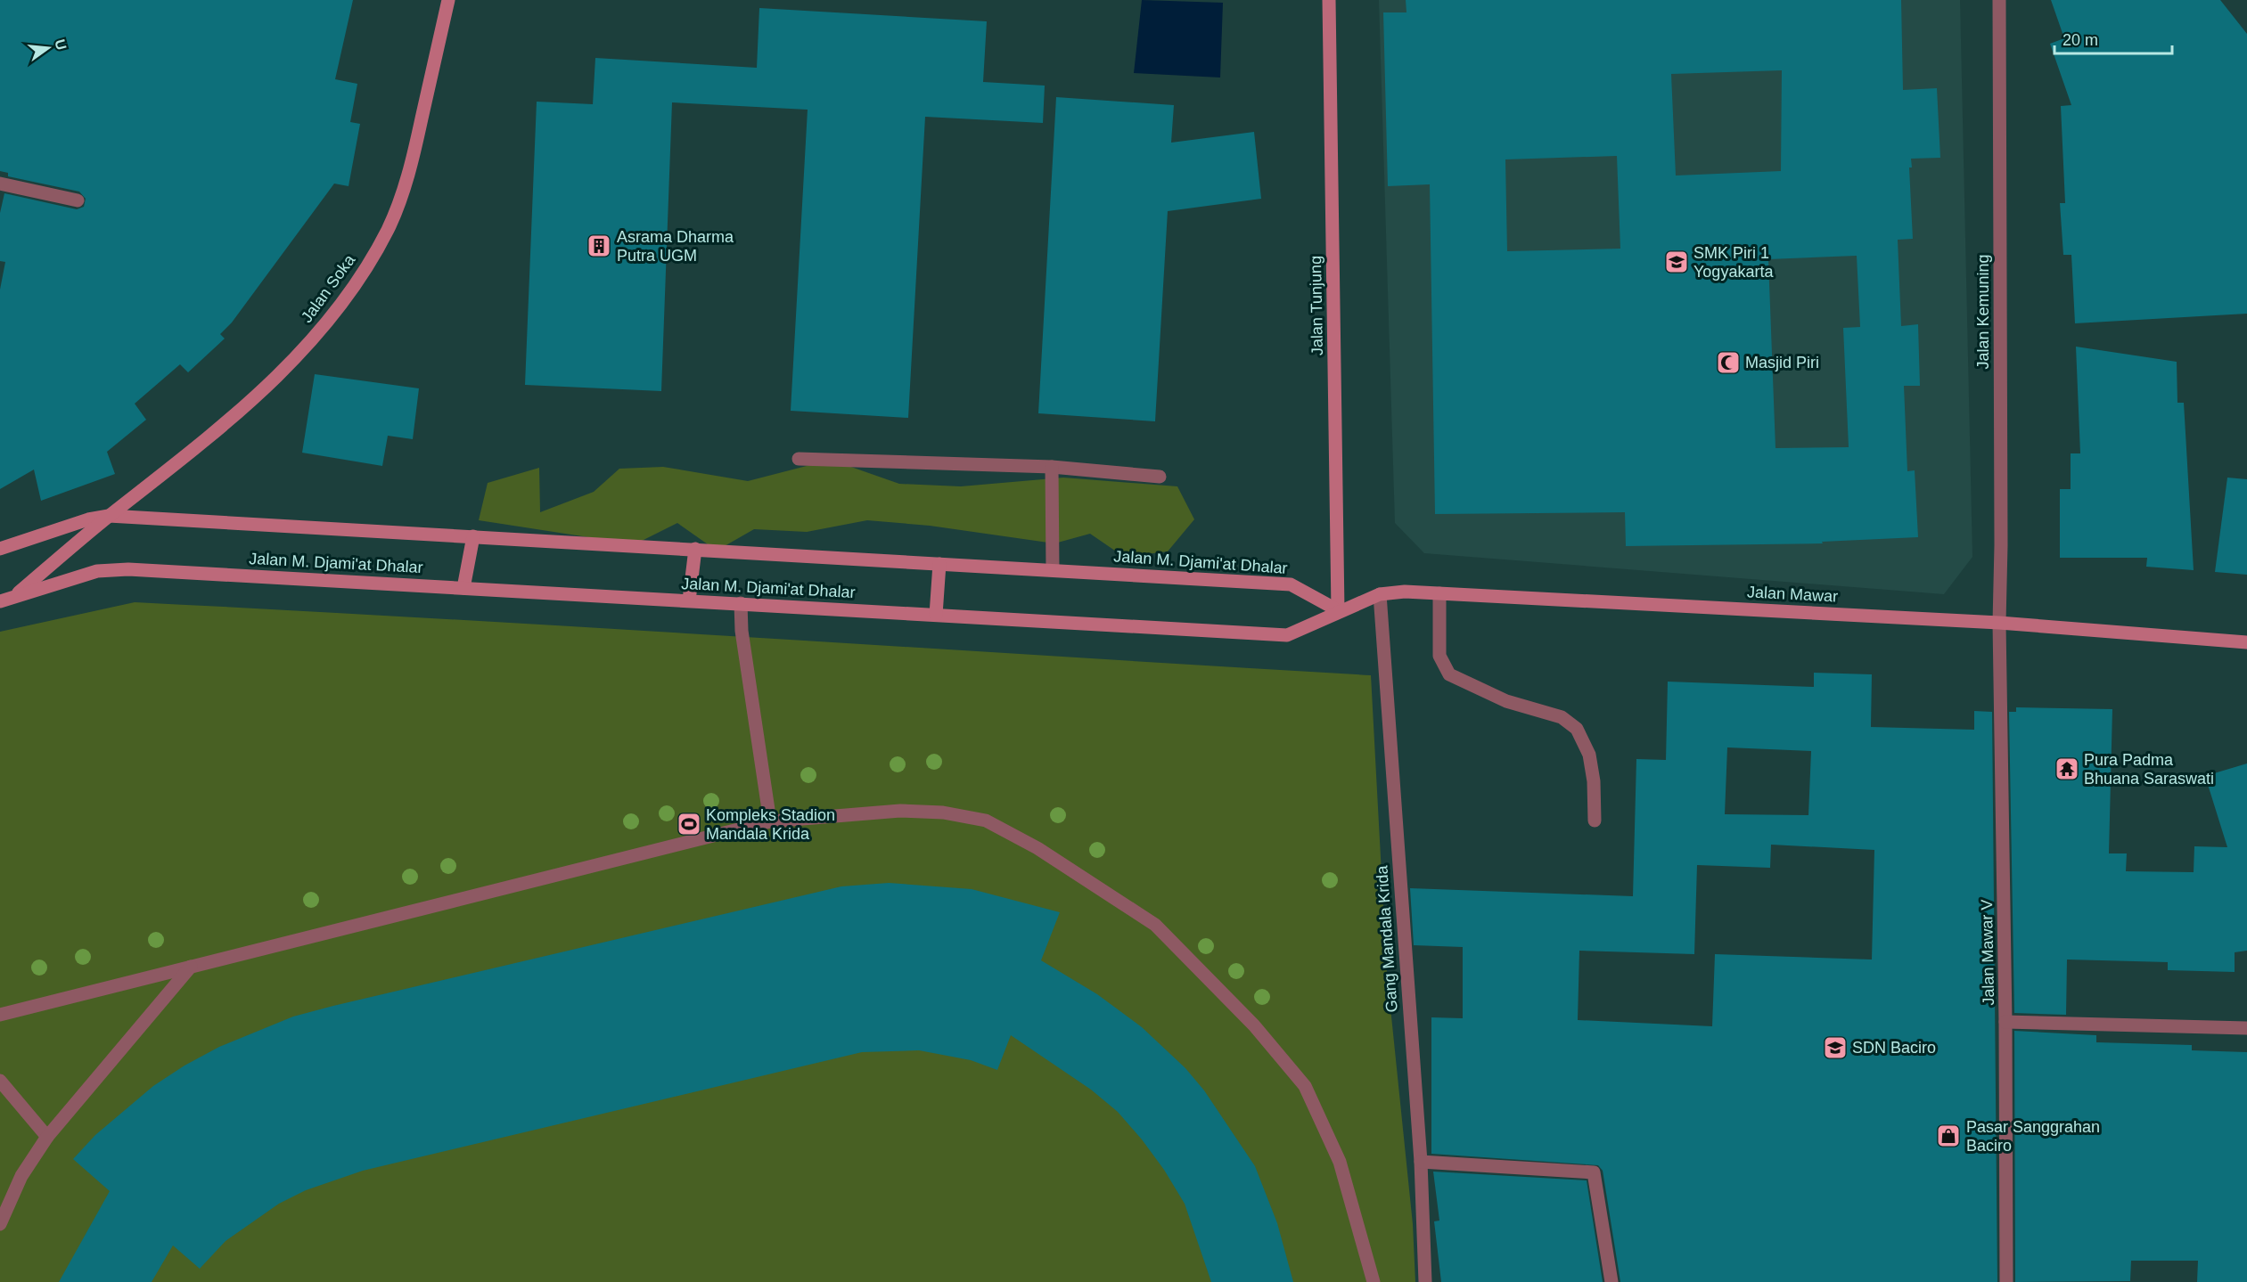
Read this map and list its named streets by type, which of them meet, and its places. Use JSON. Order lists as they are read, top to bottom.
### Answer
{
  "streets": {
    "street": [
      "Jalan Soka",
      "Jalan Tunjung",
      "Jalan Kemuning",
      "Jalan M. Djami'at Dhalar",
      "Jalan Mawar",
      "Gang Mandala Krida",
      "Jalan Mawar V"
    ]
  },
  "crossings": [
    ["Jalan Soka", "Jalan M. Djami'at Dhalar"],
    ["Jalan Tunjung", "Jalan M. Djami'at Dhalar"],
    ["Jalan Tunjung", "Jalan Mawar"],
    ["Jalan Kemuning", "Jalan Mawar"],
    ["Jalan Kemuning", "Jalan Mawar V"],
    ["Jalan M. Djami'at Dhalar", "Jalan Mawar"],
    ["Jalan Mawar", "Gang Mandala Krida"],
    ["Jalan Mawar", "Jalan Mawar V"]
  ],
  "places": {
    "building": ["Asrama Dharma Putra UGM"],
    "school or university": ["SMK Piri 1 Yogyakarta", "SDN Baciro"],
    "mosque": ["Masjid Piri"],
    "temple": ["Pura Padma Bhuana Saraswati"],
    "sports": ["Kompleks Stadion Mandala Krida"],
    "shop": ["Pasar Sanggrahan Baciro"]
  },
  "scale_bar": "20 m",
  "north": "right"
}
